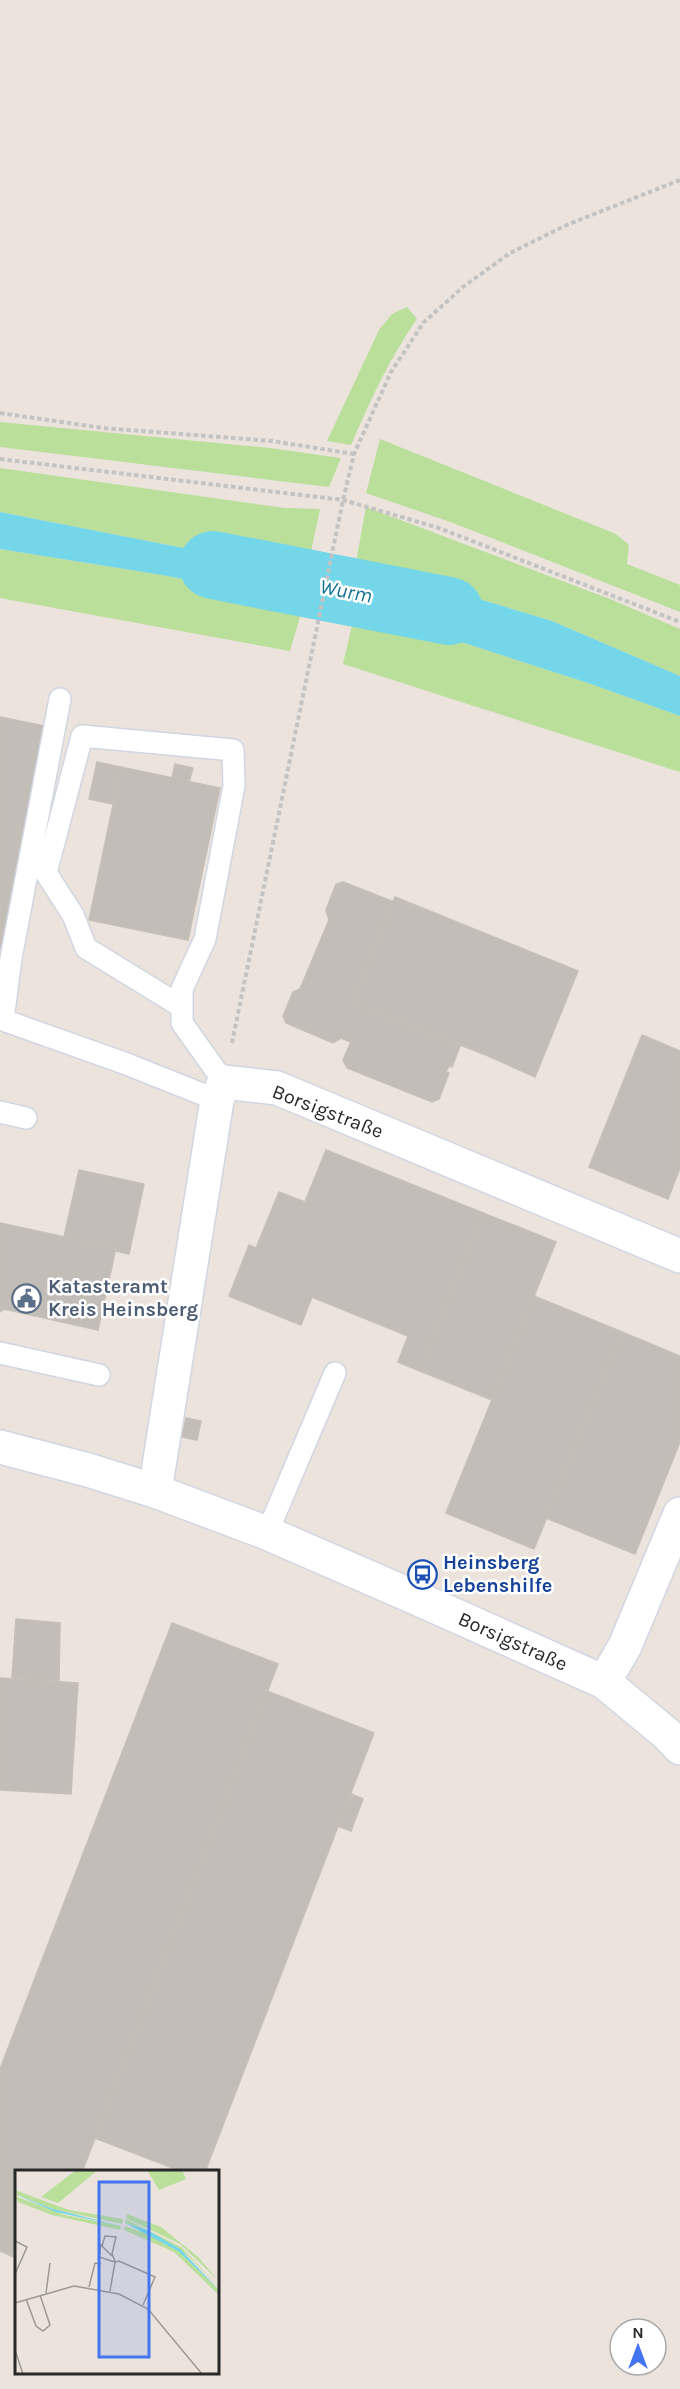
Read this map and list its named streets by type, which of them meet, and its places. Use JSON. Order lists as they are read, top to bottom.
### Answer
{
  "streets": {
    "street": ["Borsigstraße"]
  },
  "water": ["Wurm"],
  "places": {
    "public building": ["Katasteramt Kreis Heinsberg"],
    "bus stop": ["Heinsberg Lebenshilfe"]
  },
  "north": "top"
}
